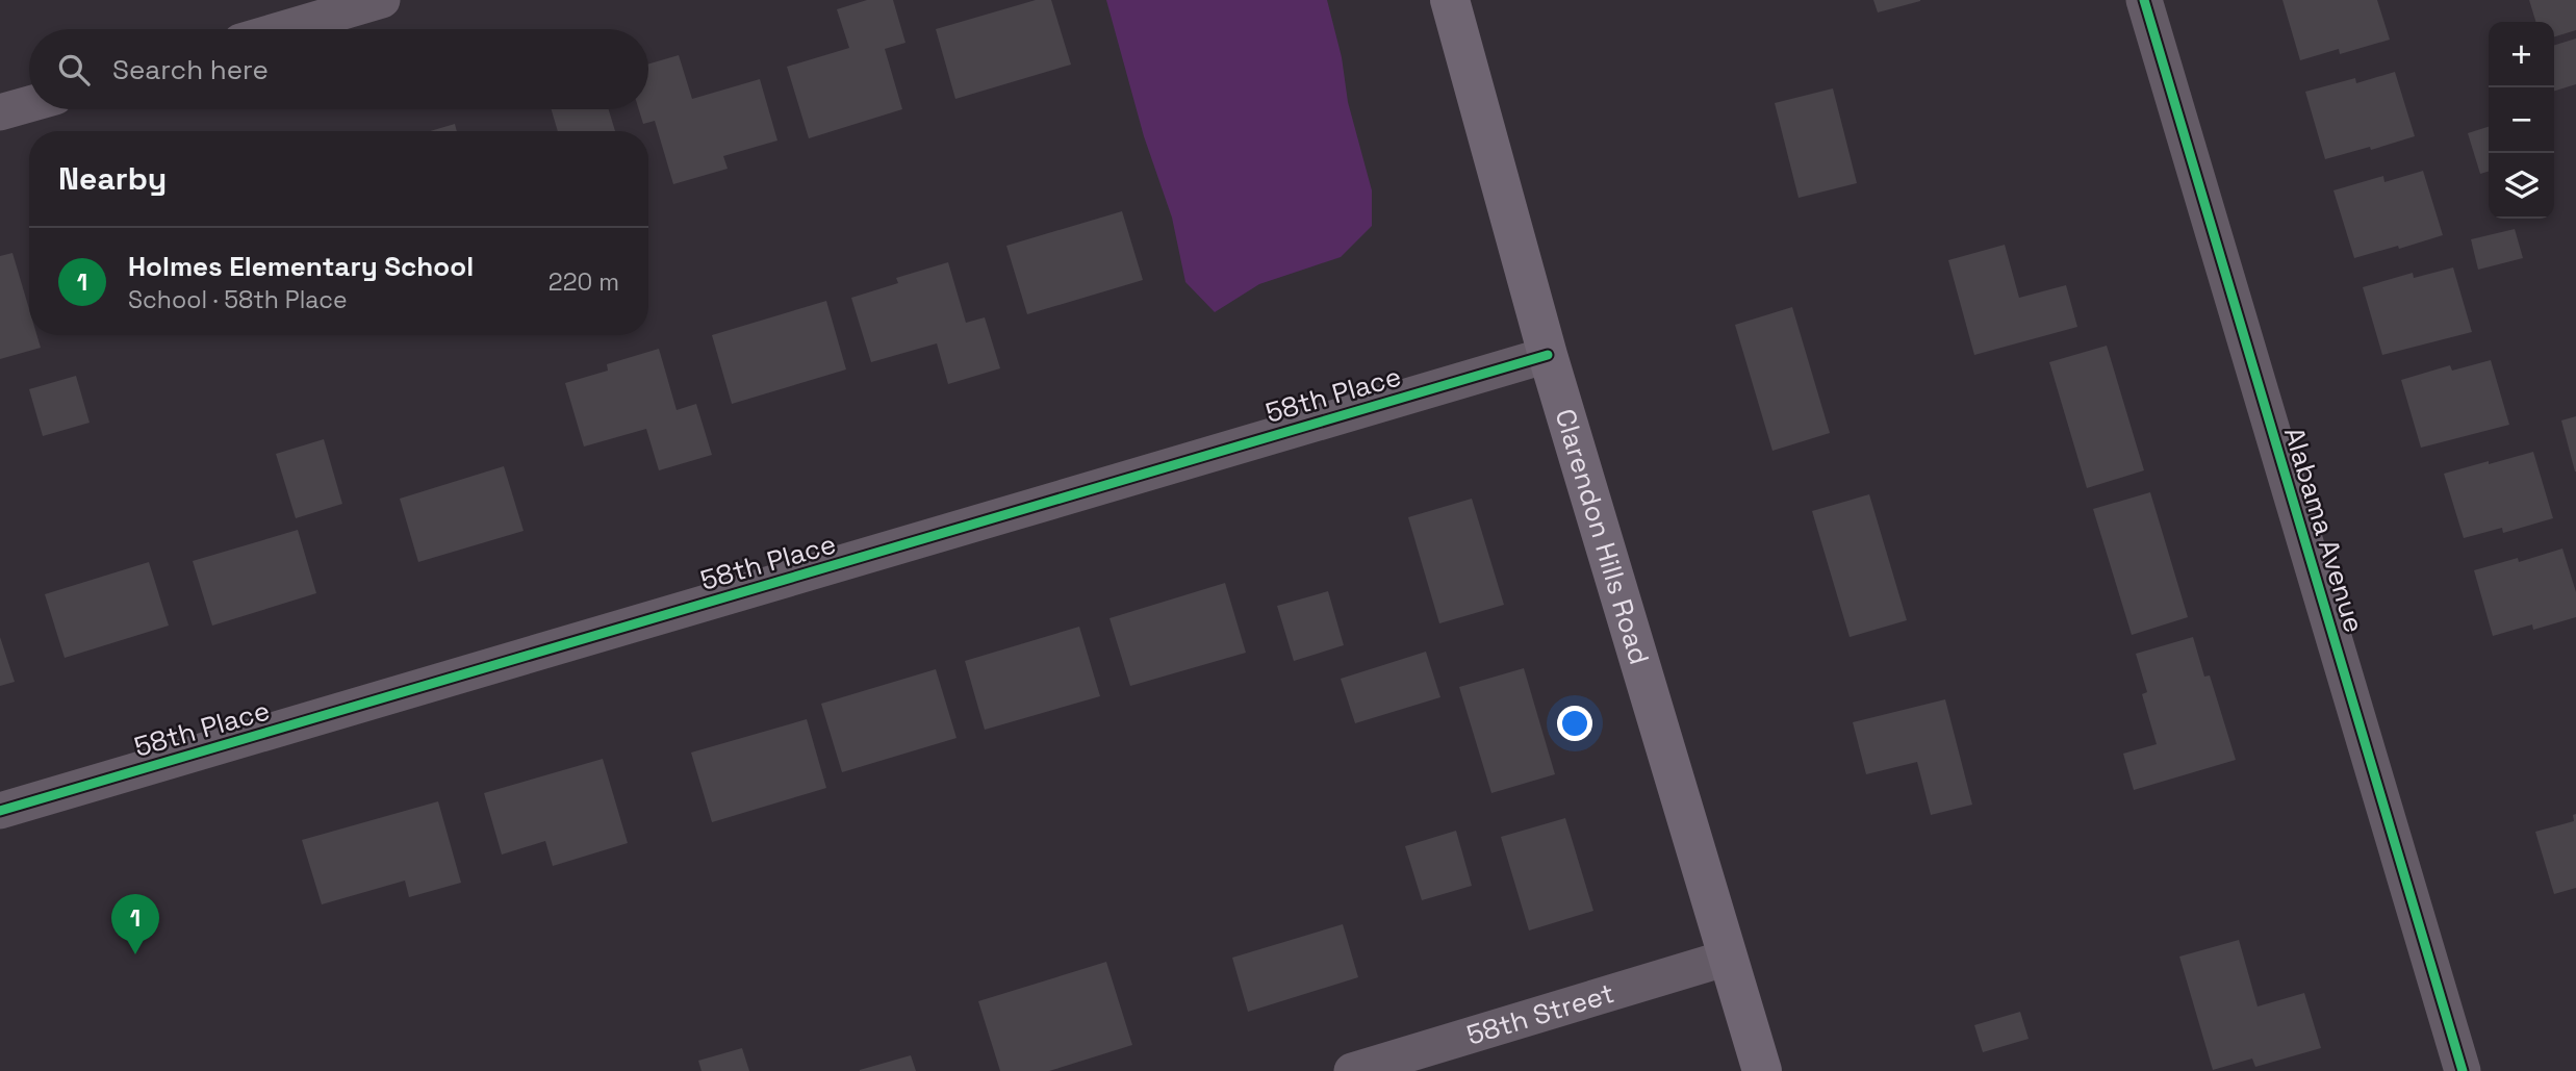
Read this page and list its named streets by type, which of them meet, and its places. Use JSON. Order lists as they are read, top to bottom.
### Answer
{
  "streets": {
    "street": [
      "58th Place",
      "Alabama Avenue",
      "Clarendon Hills Road",
      "58th Street"
    ]
  },
  "crossings": [
    ["58th Place", "Clarendon Hills Road"],
    ["Clarendon Hills Road", "58th Street"]
  ],
  "page": {
    "map_buttons": ["+", "−"],
    "search": "Search here",
    "heading": "Nearby",
    "list": [
      {
        "mark": "1",
        "name": "Holmes Elementary School",
        "note": "School · 58th Place",
        "value": "220 m"
      }
    ],
    "pins": "1"
  }
}
